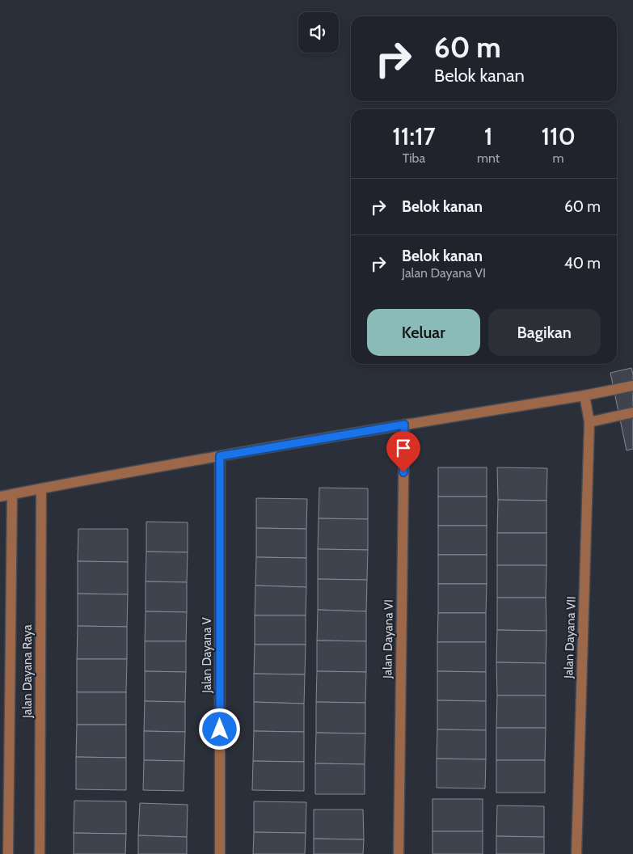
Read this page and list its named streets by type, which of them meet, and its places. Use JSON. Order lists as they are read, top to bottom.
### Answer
{
  "streets": {
    "street": [
      "Jalan Dayana VII",
      "Jalan Dayana VI",
      "Jalan Dayana V",
      "Jalan Dayana Raya"
    ]
  },
  "page": {
    "turn": ["60 m", "Belok kanan"],
    "eta": [
      "11:17",
      "Tiba",
      "1",
      "mnt",
      "110",
      "m"
    ],
    "list": [
      {
        "name": "Belok kanan",
        "value": "60 m"
      },
      {
        "name": "Belok kanan",
        "note": "Jalan Dayana VI",
        "value": "40 m"
      }
    ],
    "buttons": ["Keluar", "Bagikan"]
  }
}
